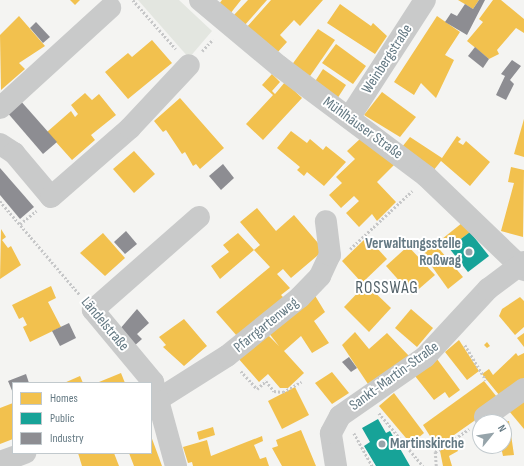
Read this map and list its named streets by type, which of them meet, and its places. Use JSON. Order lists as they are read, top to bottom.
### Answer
{
  "streets": {
    "street": [
      "Weinbergstraße",
      "Mühlhäuser Straße",
      "Ländelstraße",
      "Pfarrgartenweg",
      "Sankt-Martin-Straße"
    ]
  },
  "crossings": [
    ["Weinbergstraße", "Mühlhäuser Straße"],
    ["Mühlhäuser Straße", "Sankt-Martin-Straße"],
    ["Ländelstraße", "Pfarrgartenweg"]
  ],
  "districts": ["ROSSWAG"],
  "places": ["Verwaltungsstelle Roßwag", "Martinskirche"],
  "legend": ["Homes", "Public", "Industry"],
  "north": "top right"
}
